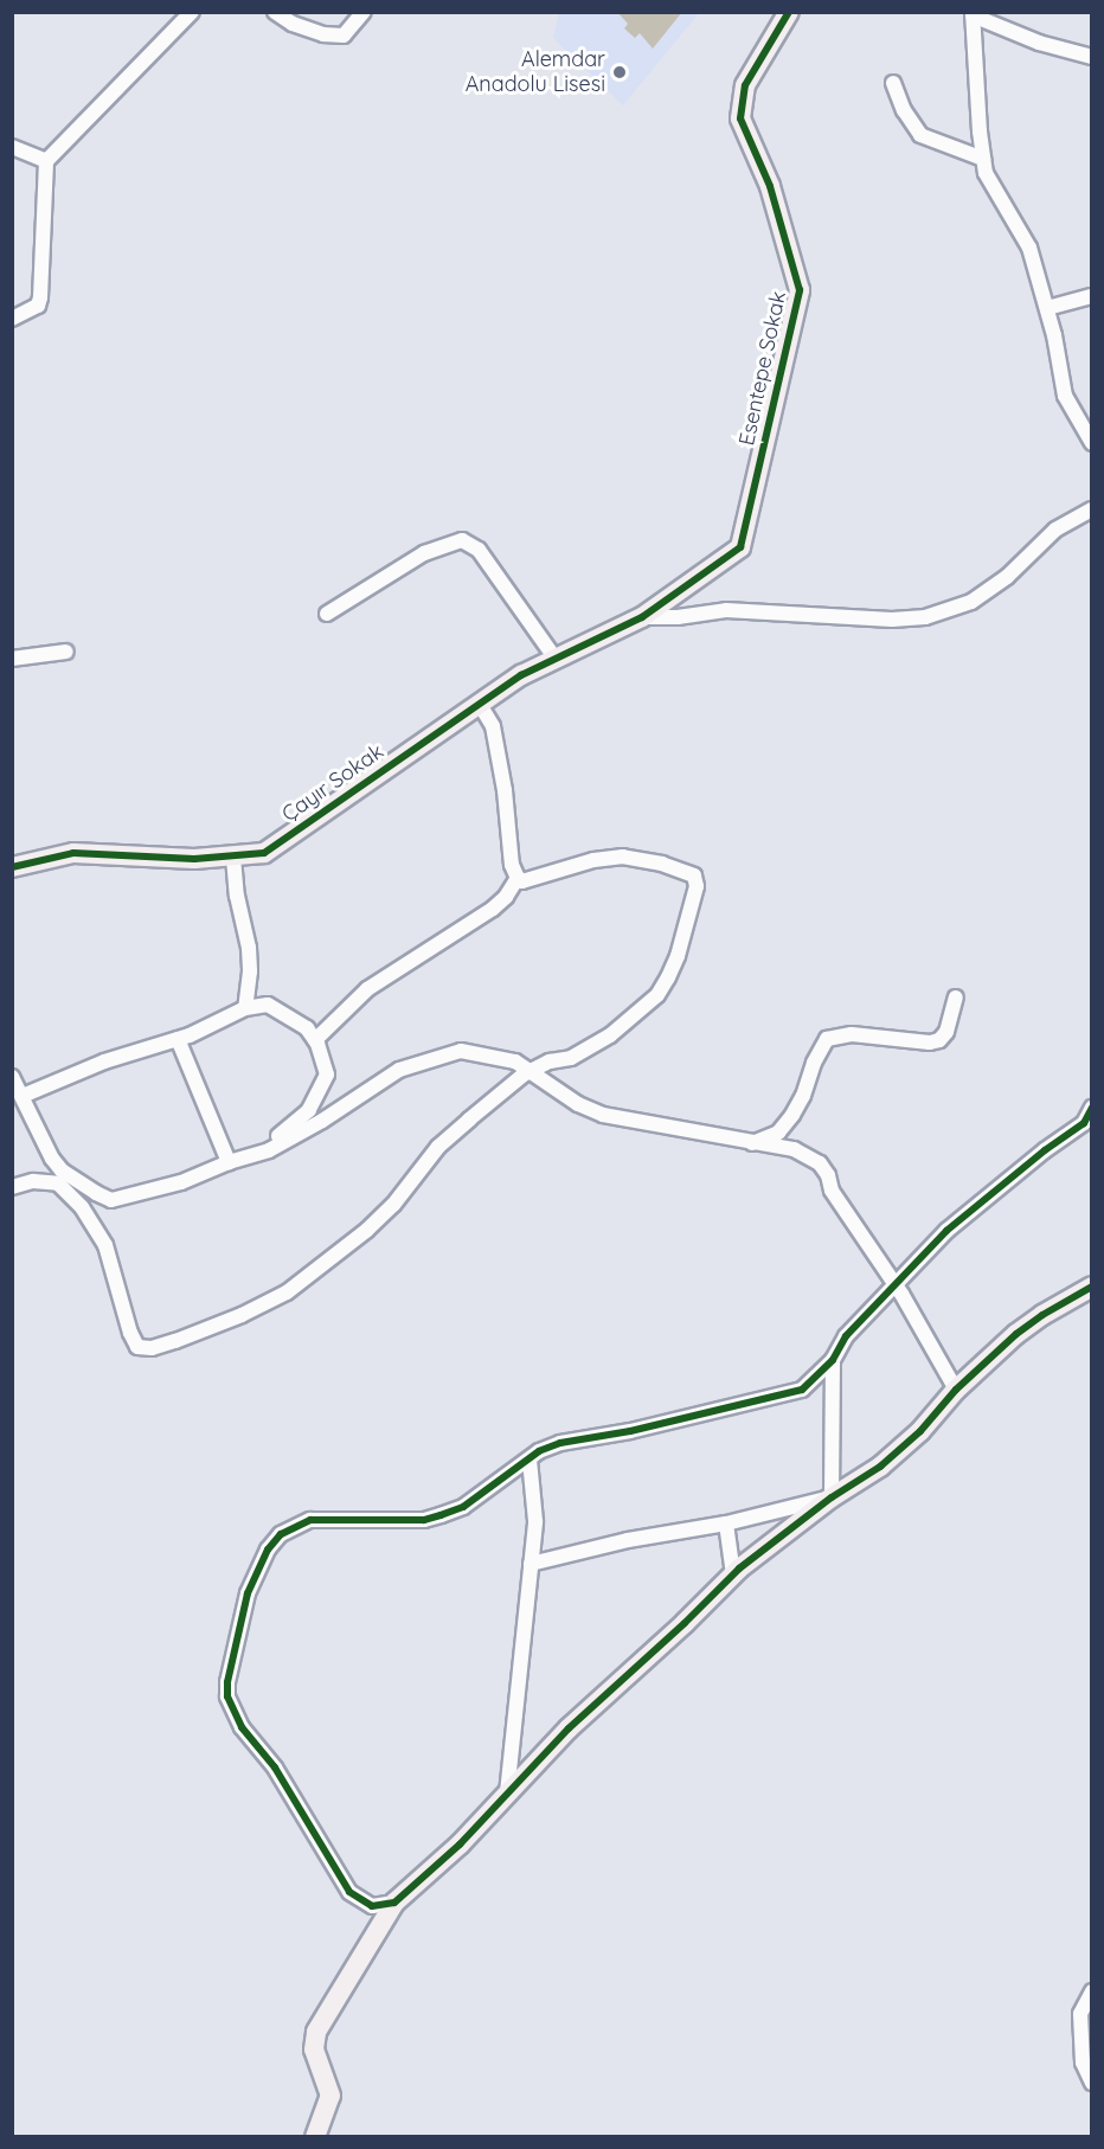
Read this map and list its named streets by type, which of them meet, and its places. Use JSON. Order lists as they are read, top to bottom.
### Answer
{
  "streets": {
    "street": ["Esentepe Sokak", "Çayır Sokak"]
  },
  "crossings": [
    ["Esentepe Sokak", "Çayır Sokak"]
  ],
  "places": ["Alemdar Anadolu Lisesi"]
}
